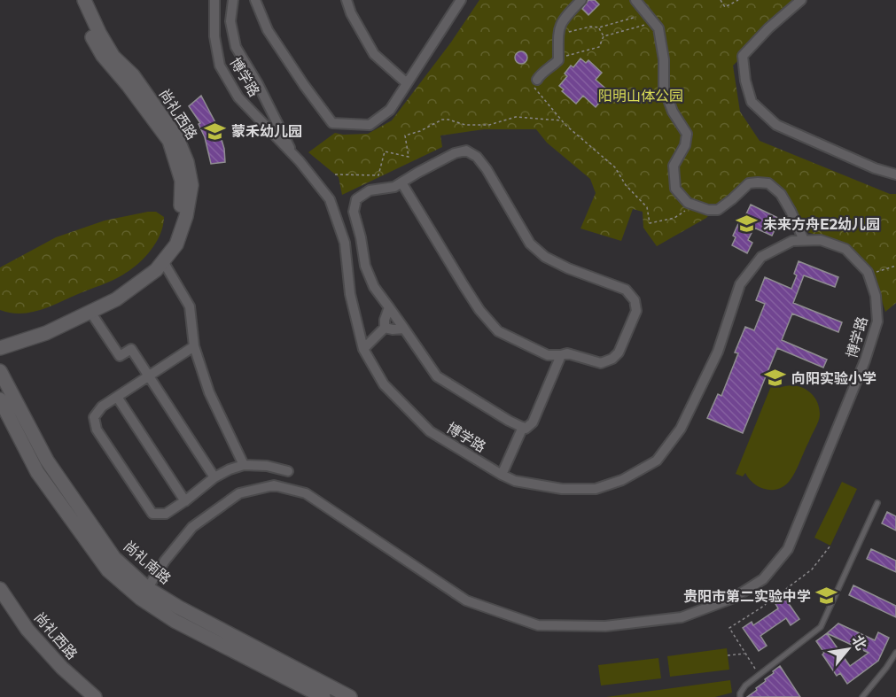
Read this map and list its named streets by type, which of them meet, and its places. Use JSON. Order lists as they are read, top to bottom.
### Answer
{
  "streets": {
    "street": ["博学路", "尚礼西路", "尚礼南路"]
  },
  "crossings": [
    ["博学路", "尚礼南路"]
  ],
  "parks": ["阳明山体公园"],
  "places": {
    "school or university": [
      "蒙禾幼儿园",
      "未来方舟E2幼儿园",
      "向阳实验小学",
      "贵阳市第二实验中学"
    ]
  },
  "north": "top right"
}
